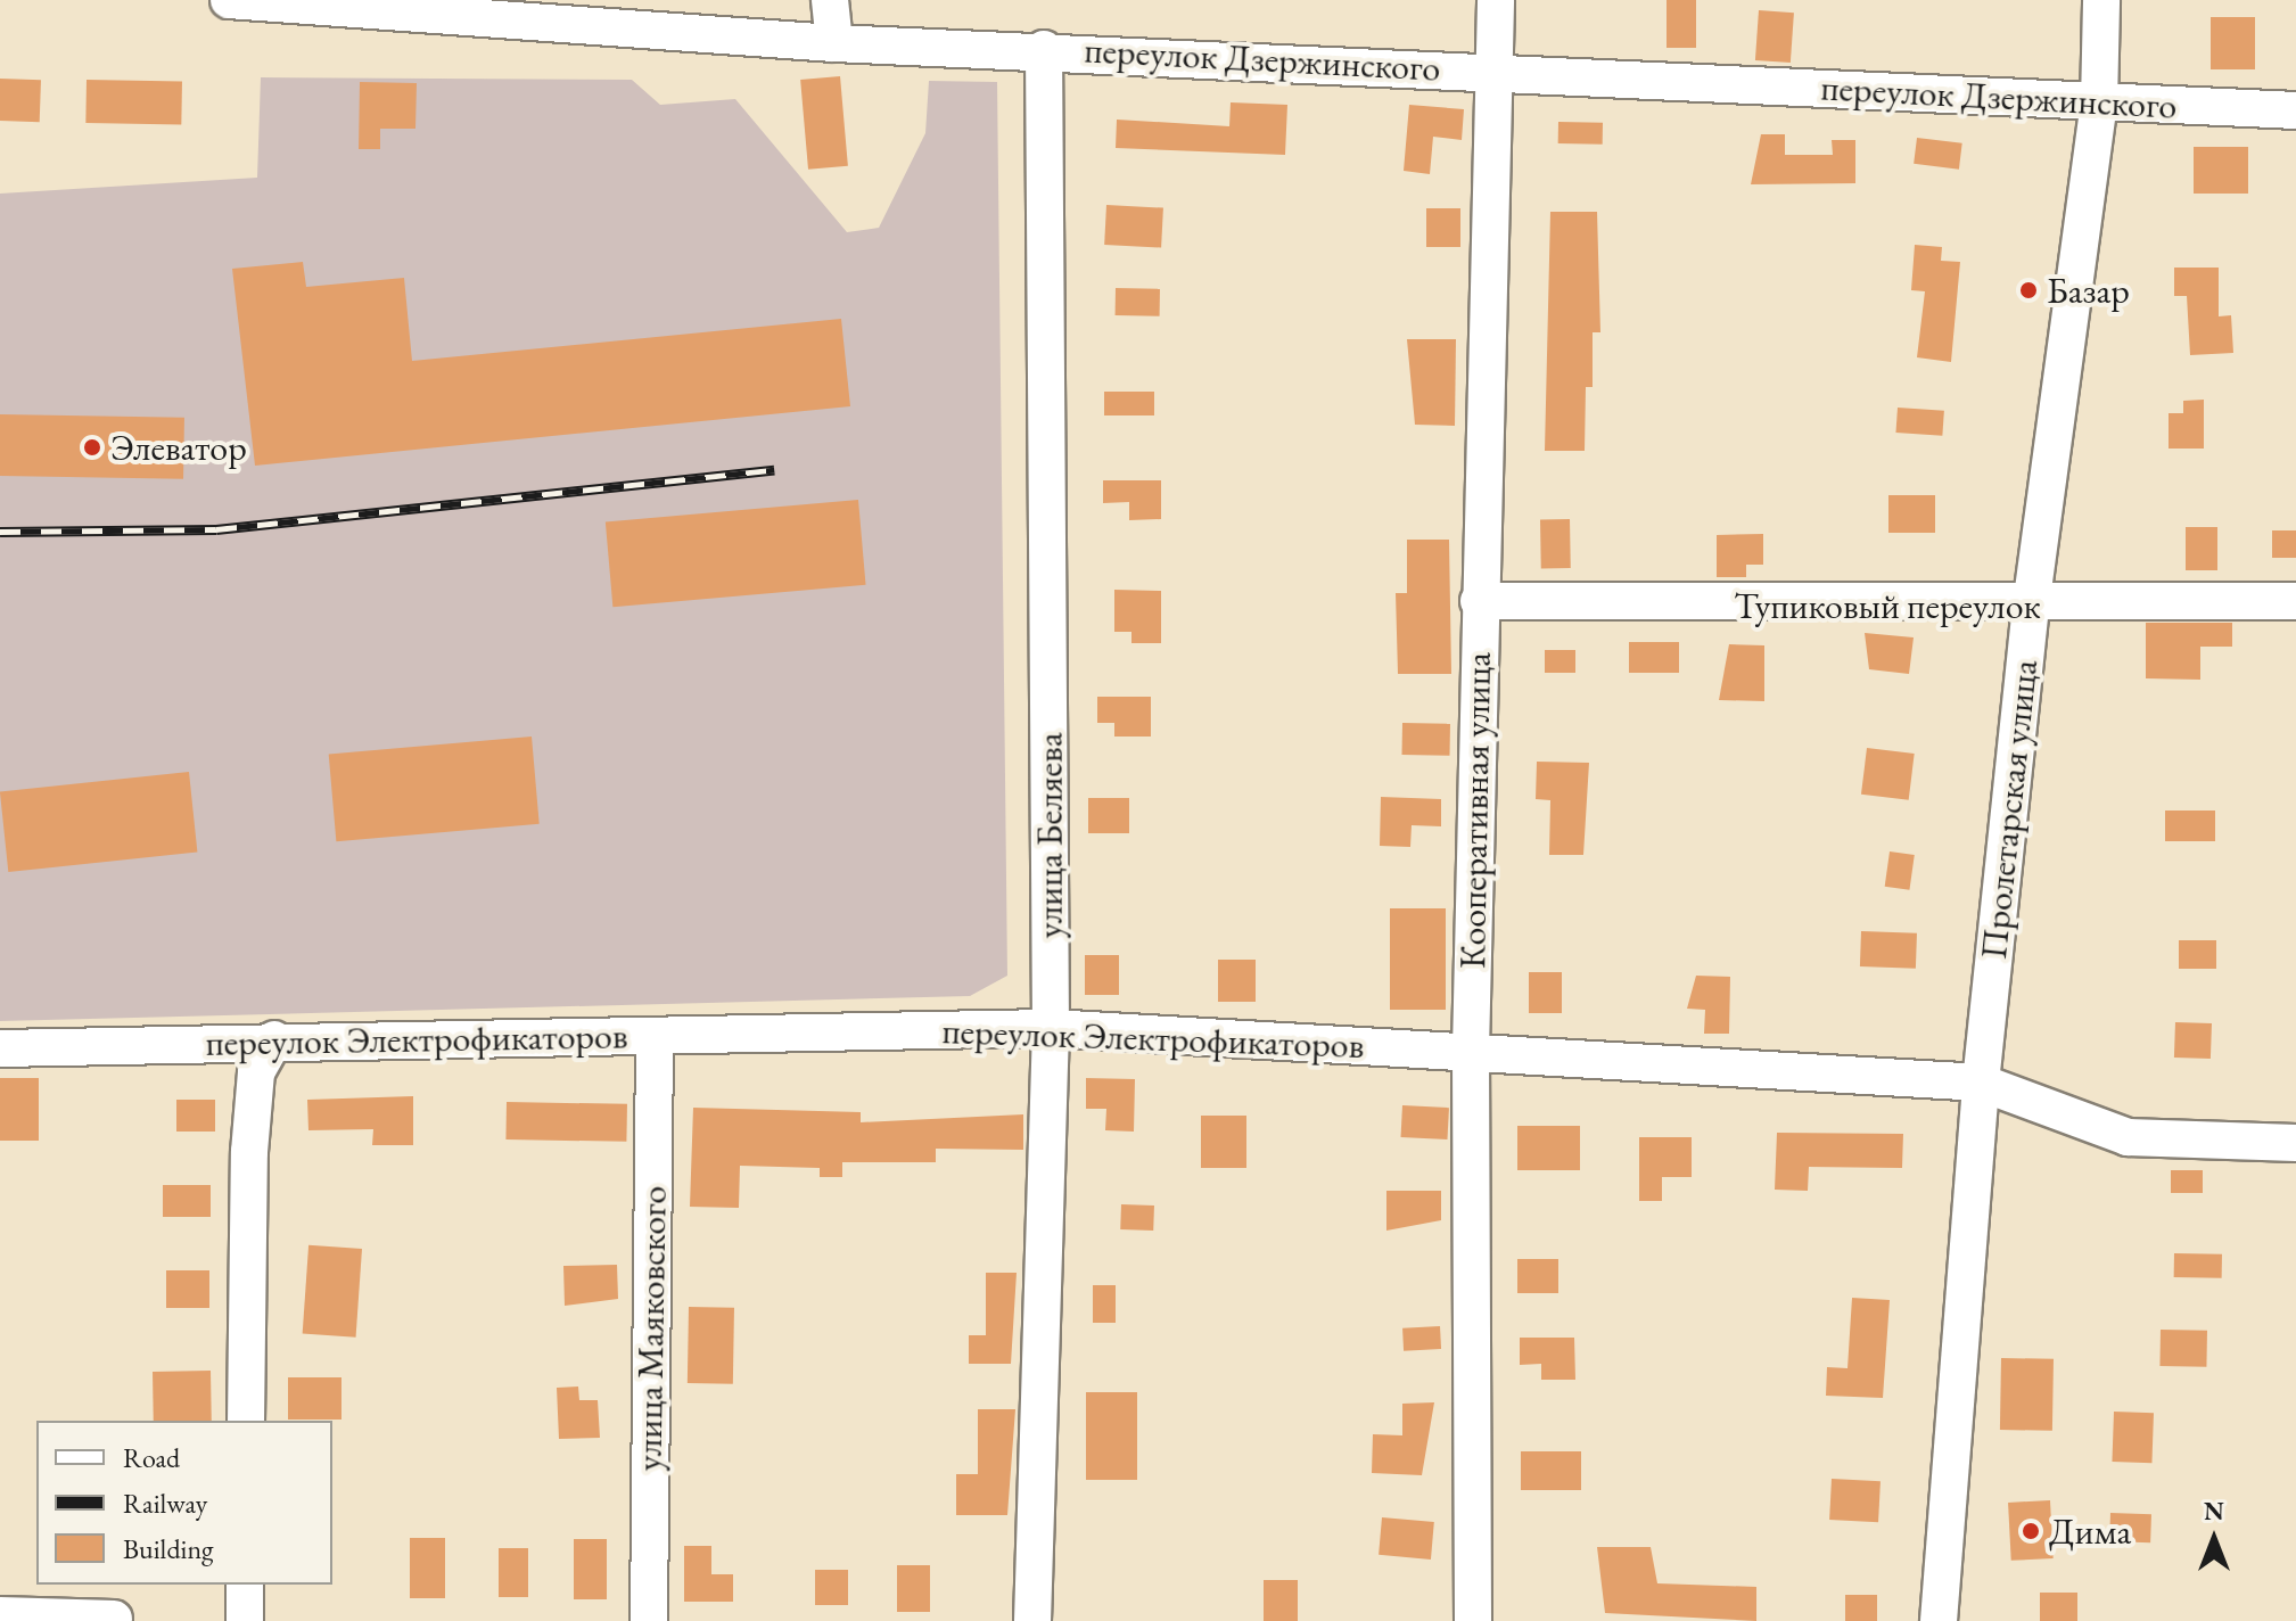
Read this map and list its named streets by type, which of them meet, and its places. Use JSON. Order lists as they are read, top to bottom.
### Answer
{
  "streets": {
    "street": [
      "переулок Дзержинского",
      "Тупиковый переулок",
      "Пролетарская улица",
      "Кооперативная улица",
      "улица Беляева",
      "переулок Электрофикаторов",
      "улица Маяковского"
    ]
  },
  "crossings": [
    ["переулок Дзержинского", "Пролетарская улица"],
    ["переулок Дзержинского", "Кооперативная улица"],
    ["переулок Дзержинского", "улица Беляева"],
    ["Тупиковый переулок", "Пролетарская улица"],
    ["Тупиковый переулок", "Кооперативная улица"],
    ["Пролетарская улица", "переулок Электрофикаторов"],
    ["Кооперативная улица", "переулок Электрофикаторов"],
    ["улица Беляева", "переулок Электрофикаторов"],
    ["переулок Электрофикаторов", "улица Маяковского"]
  ],
  "places": ["Базар", "Элеватор", "Дима"],
  "legend": ["Road", "Railway", "Building"],
  "north": "top"
}
